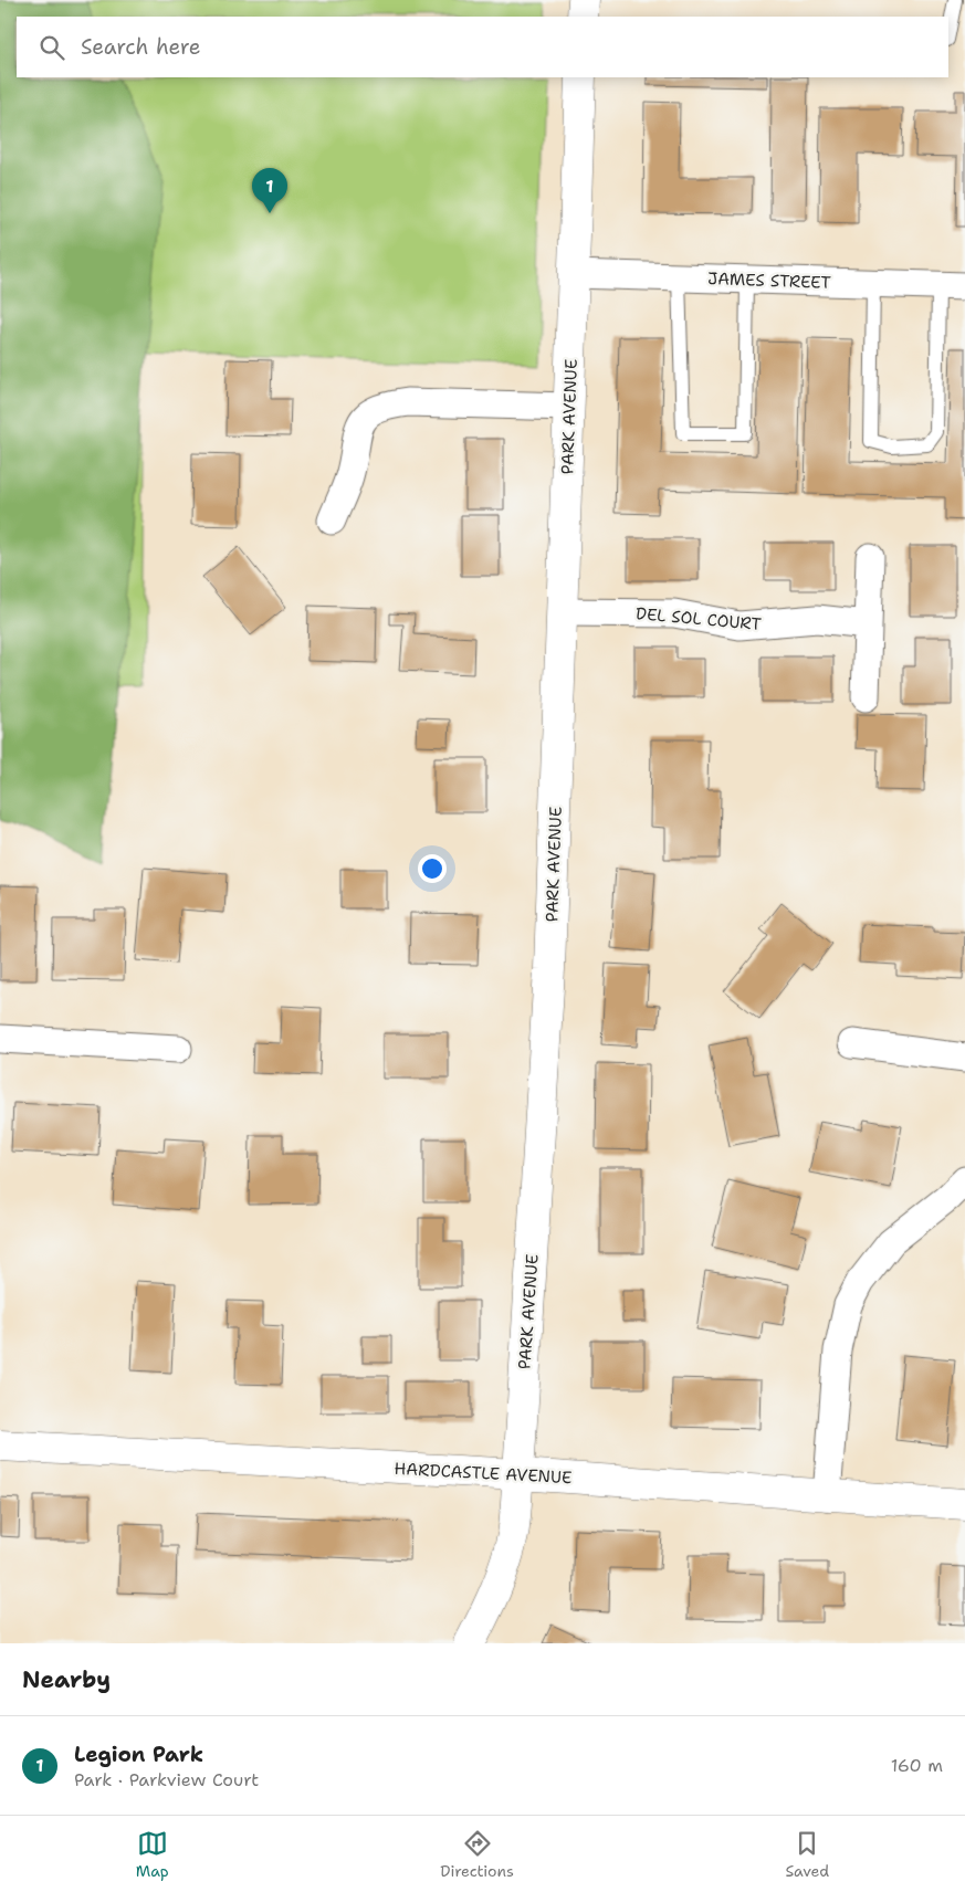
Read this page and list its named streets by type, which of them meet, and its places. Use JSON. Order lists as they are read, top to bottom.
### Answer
{
  "streets": {
    "street": [
      "JAMES STREET",
      "PARK AVENUE",
      "DEL SOL COURT",
      "HARDCASTLE AVENUE"
    ]
  },
  "crossings": [
    ["JAMES STREET", "PARK AVENUE"],
    ["PARK AVENUE", "DEL SOL COURT"],
    ["PARK AVENUE", "HARDCASTLE AVENUE"]
  ],
  "page": {
    "search": "Search here",
    "pins": "1",
    "heading": "Nearby",
    "list": [
      {
        "mark": "1",
        "name": "Legion Park",
        "note": "Park · Parkview Court",
        "value": "160 m"
      }
    ],
    "nav": ["Map", "Directions", "Saved"]
  }
}
